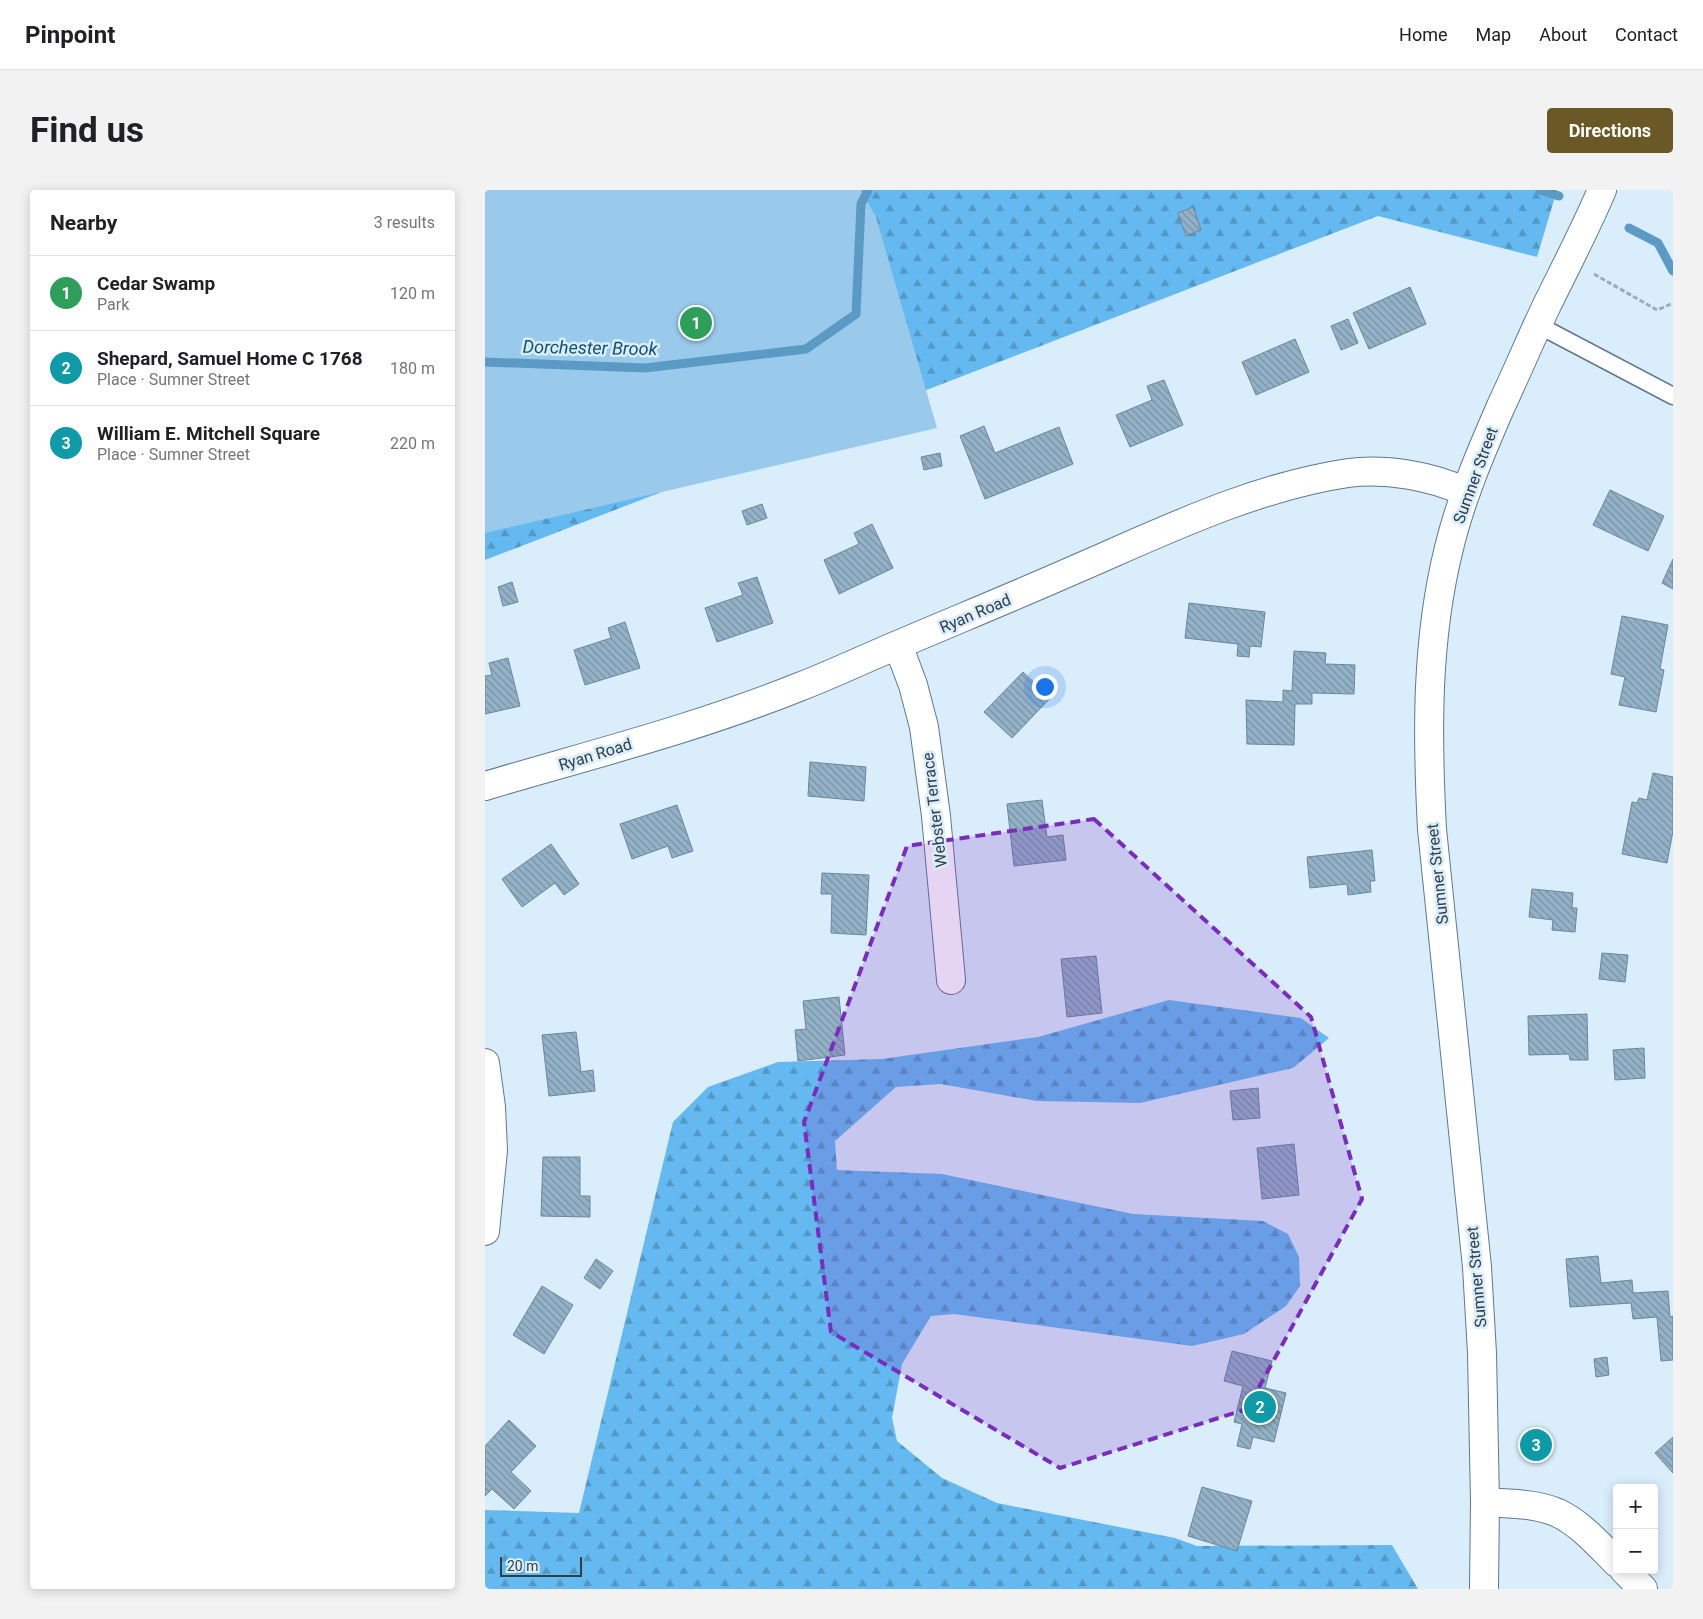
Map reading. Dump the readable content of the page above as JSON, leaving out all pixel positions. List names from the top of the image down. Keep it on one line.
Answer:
{"streets":{"street":["Sumner Street","Ryan Road","Webster Terrace"]},"crossings":[["Sumner Street","Ryan Road"],["Ryan Road","Webster Terrace"]],"water":["Dorchester Brook"],"scale_bar":"20 m","page":{"header":"Pinpoint","nav":["Home","Map","About","Contact"],"buttons":"Directions","title":"Find us","heading":["Nearby","3 results"],"list":[{"mark":"1","name":"Cedar Swamp","note":"Park","value":"120 m"},{"mark":"2","name":"Shepard, Samuel Home C 1768","note":"Place · Sumner Street","value":"180 m"},{"mark":"3","name":"William E. Mitchell Square","note":"Place · Sumner Street","value":"220 m"}],"pins":["1","2","3"],"map_buttons":["+","−"],"scale":"20 m"}}
